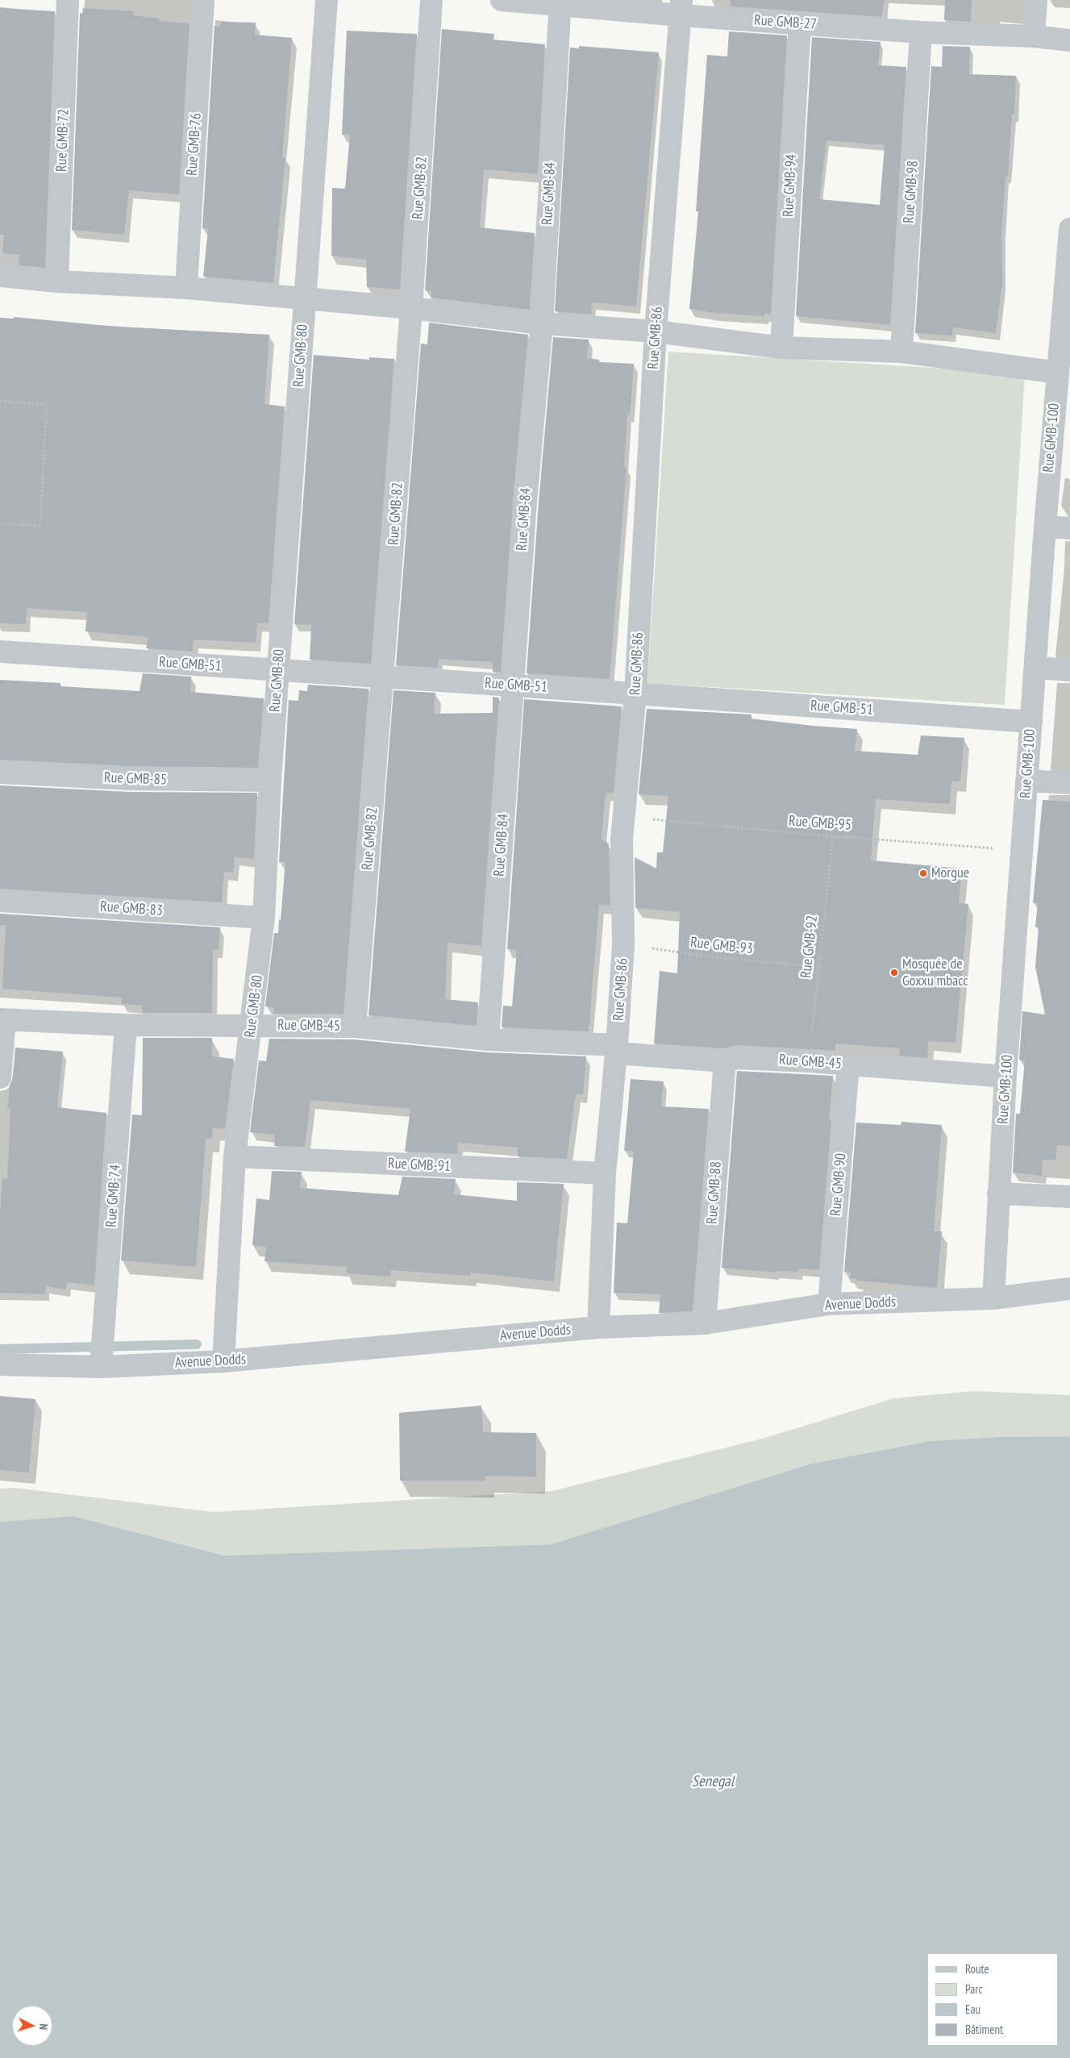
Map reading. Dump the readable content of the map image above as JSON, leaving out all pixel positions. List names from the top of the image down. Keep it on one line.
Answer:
{"streets":{"street":["Rue GMB-27","Rue GMB-72","Rue GMB-76","Rue GMB-94","Rue GMB-82","Rue GMB-98","Rue GMB-84","Rue GMB-86","Rue GMB-80","Rue GMB-100","Rue GMB-51","Rue GMB-85","Rue GMB-83","Rue GMB-45","Rue GMB-91","Rue GMB-90","Rue GMB-88","Rue GMB-74","Avenue Dodds"],"path":["Rue GMB-95","Rue GMB-93","Rue GMB-92"]},"crossings":[["Rue GMB-27","Rue GMB-94"],["Rue GMB-27","Rue GMB-98"],["Rue GMB-27","Rue GMB-84"],["Rue GMB-27","Rue GMB-86"],["Rue GMB-82","Rue GMB-51"],["Rue GMB-82","Rue GMB-45"],["Rue GMB-84","Rue GMB-51"],["Rue GMB-84","Rue GMB-45"],["Rue GMB-86","Rue GMB-51"],["Rue GMB-86","Rue GMB-95"],["Rue GMB-86","Rue GMB-93"],["Rue GMB-86","Rue GMB-45"],["Rue GMB-86","Rue GMB-91"],["Rue GMB-86","Avenue Dodds"],["Rue GMB-80","Rue GMB-51"],["Rue GMB-80","Rue GMB-85"],["Rue GMB-80","Rue GMB-83"],["Rue GMB-80","Rue GMB-45"],["Rue GMB-80","Rue GMB-91"],["Rue GMB-80","Avenue Dodds"],["Rue GMB-100","Rue GMB-51"],["Rue GMB-100","Rue GMB-95"],["Rue GMB-100","Rue GMB-45"],["Rue GMB-100","Avenue Dodds"],["Rue GMB-95","Rue GMB-92"],["Rue GMB-93","Rue GMB-92"],["Rue GMB-92","Rue GMB-45"],["Rue GMB-45","Rue GMB-90"],["Rue GMB-45","Rue GMB-88"],["Rue GMB-45","Rue GMB-74"],["Rue GMB-90","Avenue Dodds"],["Rue GMB-88","Avenue Dodds"],["Rue GMB-74","Avenue Dodds"]],"water":["Senegal"],"places":["Morgue","Mosquée de Goxxu mbacc"],"legend":["Route","Parc","Eau","Bâtiment"],"north":"right"}
